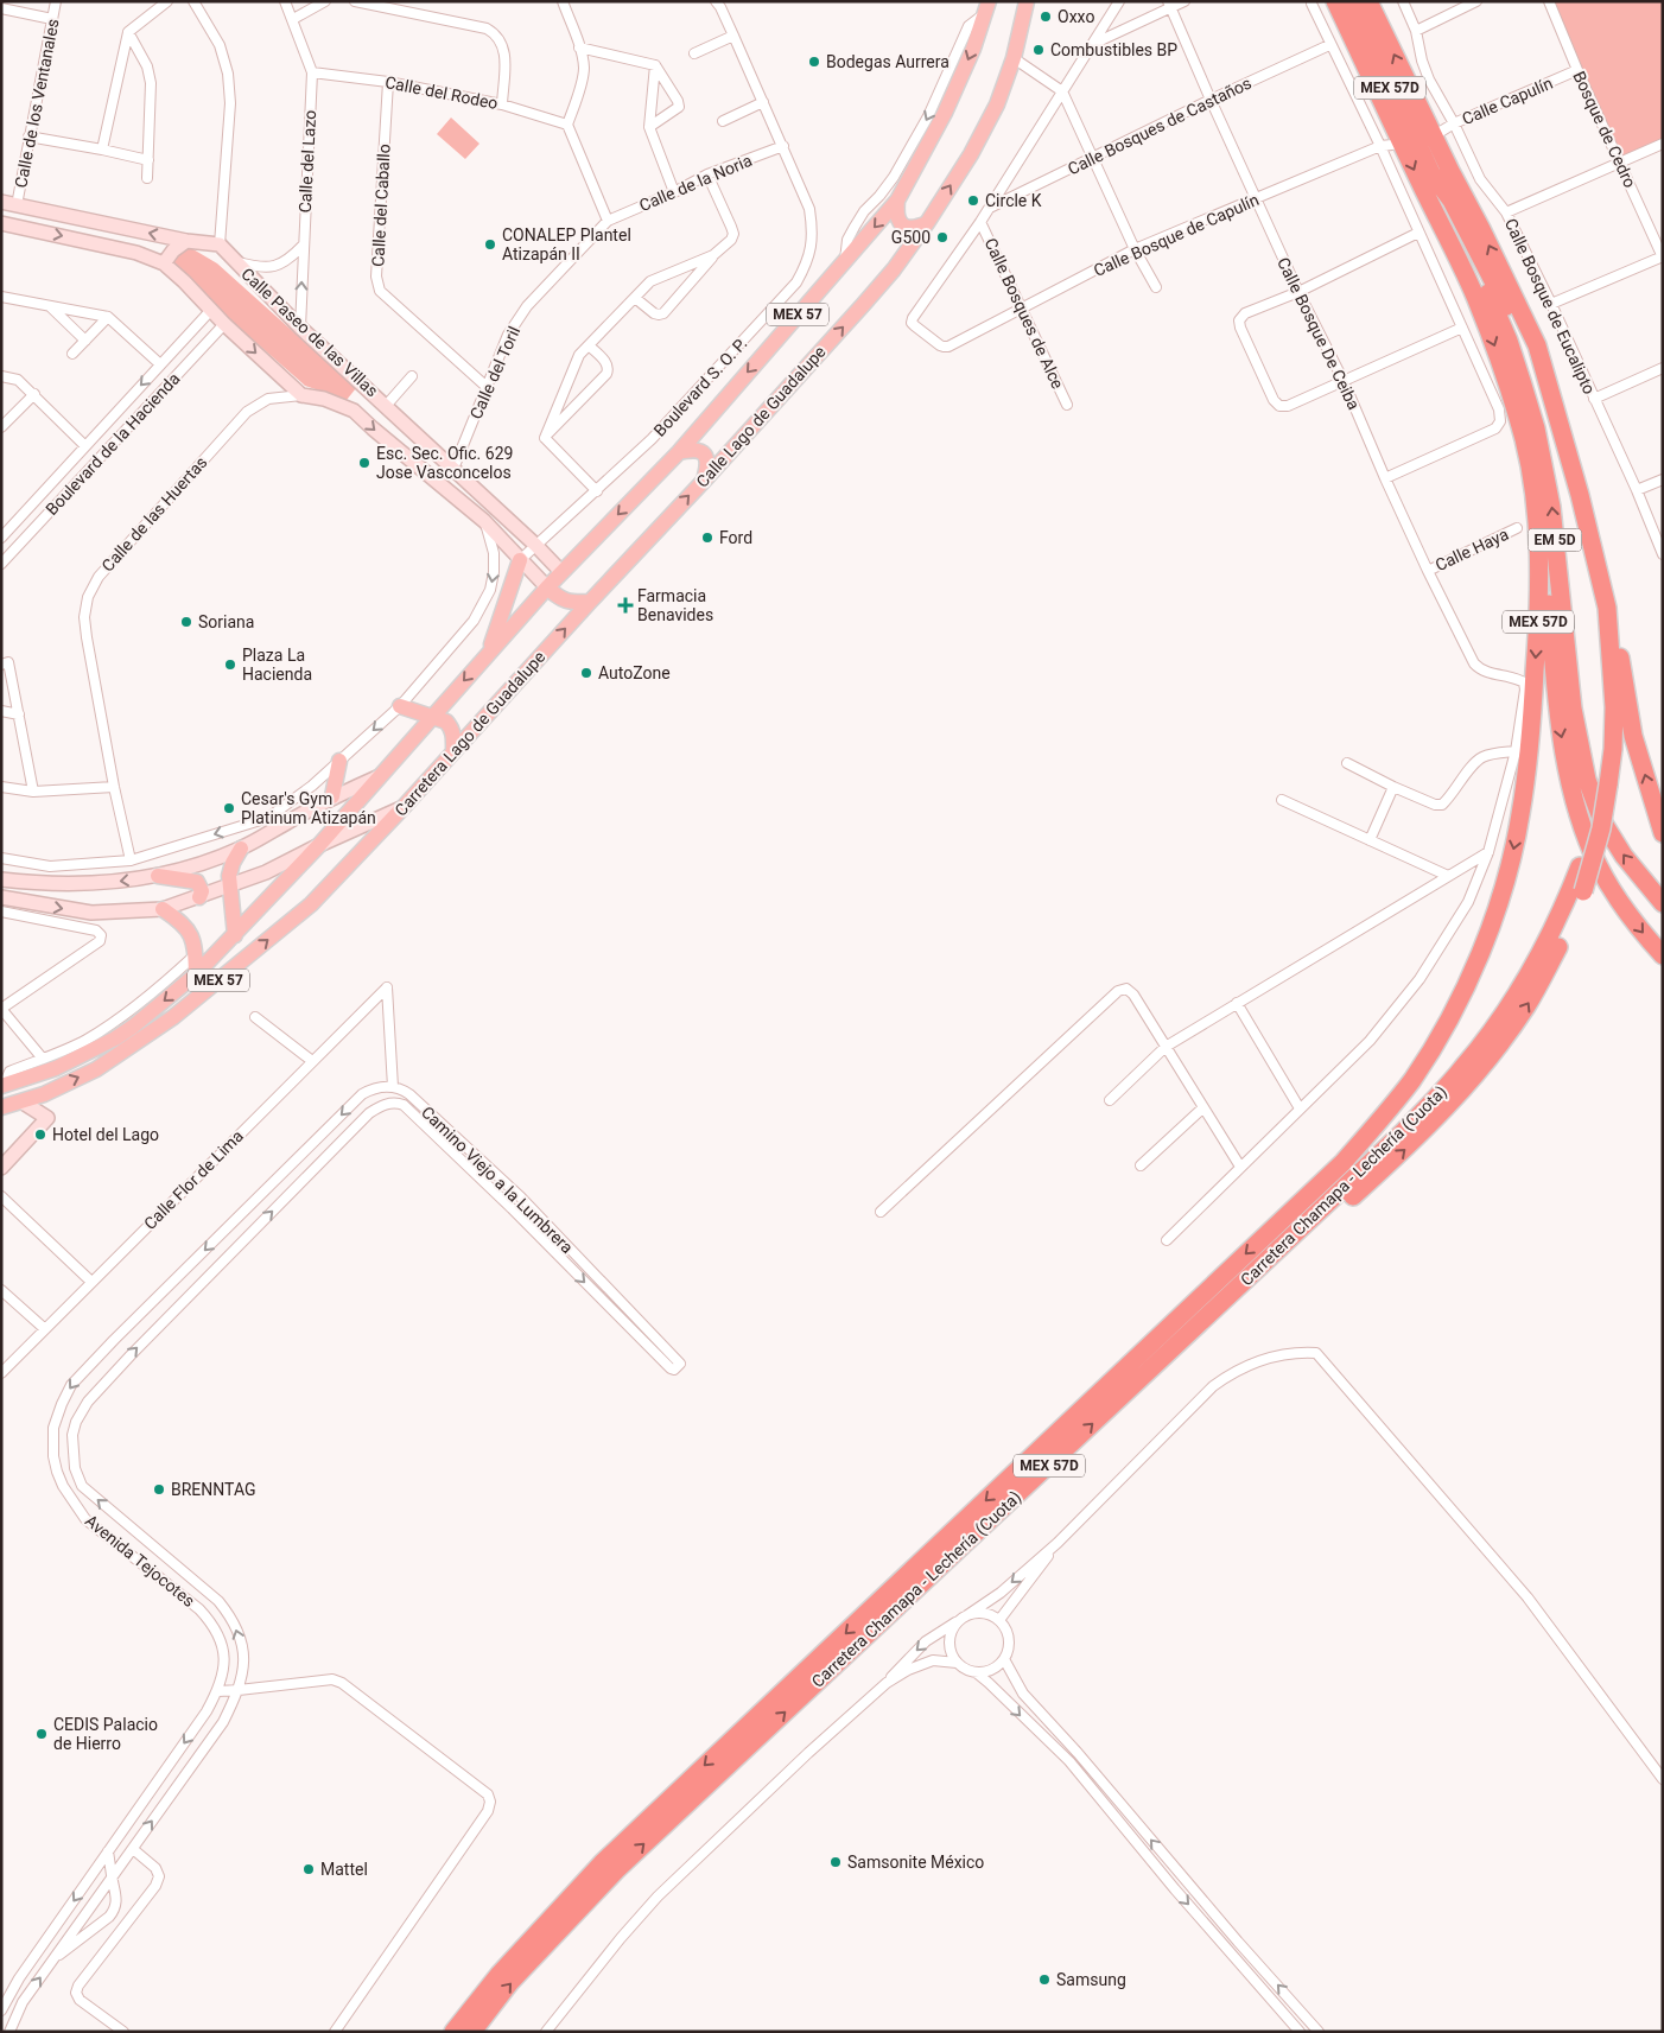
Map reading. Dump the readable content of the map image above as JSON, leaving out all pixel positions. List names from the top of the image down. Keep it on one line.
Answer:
{"streets":{"highway":["MEX 57D","EM 5D","Carretera Chamapa - Lechería (Cuota)"],"main road":["MEX 57","Calle Lago de Guadalupe","Carretera Lago de Guadalupe"],"street":["Calle del Rodeo","Calle Capulín","Calle de los Ventanales","Calle Bosques de Castaños","Bosque de Cedro","Calle del Lazo","Calle de la Noria","Calle del Caballo","Calle Bosque de Capulín","Calle Bosque de Eucalipto","Calle Bosques de Alce","Calle Paseo de las Villas","Calle Bosque De Ceiba","Calle del Toril","Boulevard S. O. P.","Boulevard de la Hacienda","Calle de las Huertas","Calle Haya","Calle Flor de Lima","Camino Viejo a la Lumbrera","Avenida Tejocotes"]},"crossings":[["Calle del Rodeo","Calle del Lazo"],["Calle del Rodeo","Calle del Caballo"],["Calle Capulín","Bosque de Cedro"],["Calle Capulín","Calle Bosque de Eucalipto"],["Calle Bosques de Castaños","Calle Bosque De Ceiba"],["Calle del Lazo","Calle Paseo de las Villas"],["Calle de la Noria","Calle del Toril"],["Calle de la Noria","Boulevard S. O. P."],["Calle del Caballo","Calle del Toril"],["Calle Bosque de Capulín","Calle Bosques de Alce"],["Calle Bosque de Capulín","Calle Bosque De Ceiba"],["MEX 57","Calle Paseo de las Villas"],["Calle Paseo de las Villas","Calle del Toril"],["Calle Paseo de las Villas","Boulevard S. O. P."],["Calle Paseo de las Villas","Calle de las Huertas"],["Calle Bosque De Ceiba","Calle Haya"],["Calle Lago de Guadalupe","Carretera Lago de Guadalupe"],["EM 5D","Carretera Chamapa - Lechería (Cuota)"],["Calle Flor de Lima","Camino Viejo a la Lumbrera"],["Calle Flor de Lima","Avenida Tejocotes"],["Camino Viejo a la Lumbrera","Avenida Tejocotes"]],"places":{"other":["Oxxo","Combustibles BP","Bodegas Aurrera","Circle K","G500","CONALEP Plantel Atizapán II","Esc. Sec. Ofic. 629 Jose Vasconcelos","Ford","Soriana","Plaza La Hacienda","AutoZone","Cesar's Gym Platinum Atizapán","Hotel del Lago","BRENNTAG","CEDIS Palacio de Hierro","Samsonite México","Mattel","Samsung"],"health":["Farmacia Benavides"]}}
